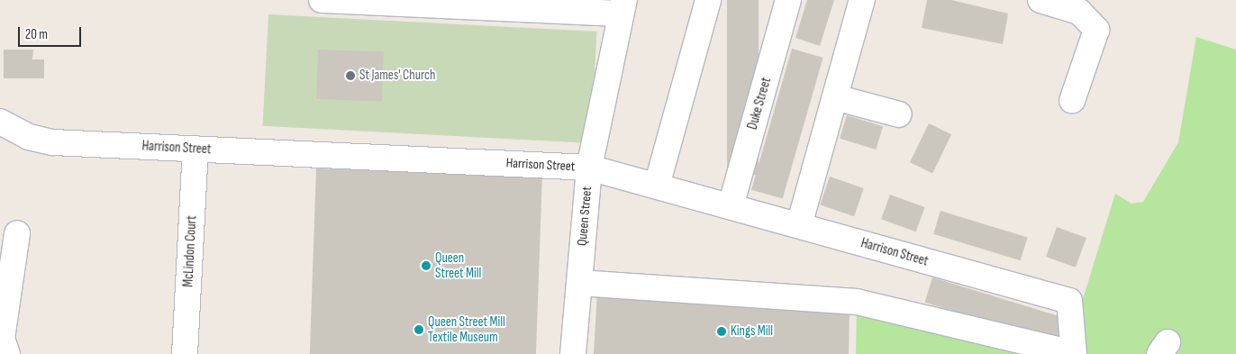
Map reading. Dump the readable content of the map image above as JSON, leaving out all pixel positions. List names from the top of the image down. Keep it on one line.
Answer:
{"streets":{"street":["Duke Street","Harrison Street","Queen Street","McLindon Court"]},"crossings":[["Duke Street","Harrison Street"],["Harrison Street","Queen Street"],["Harrison Street","McLindon Court"]],"places":["St James' Church","Queen Street Mill","Queen Street Mill Textile Museum","Kings Mill"],"scale_bar":"20 m"}
